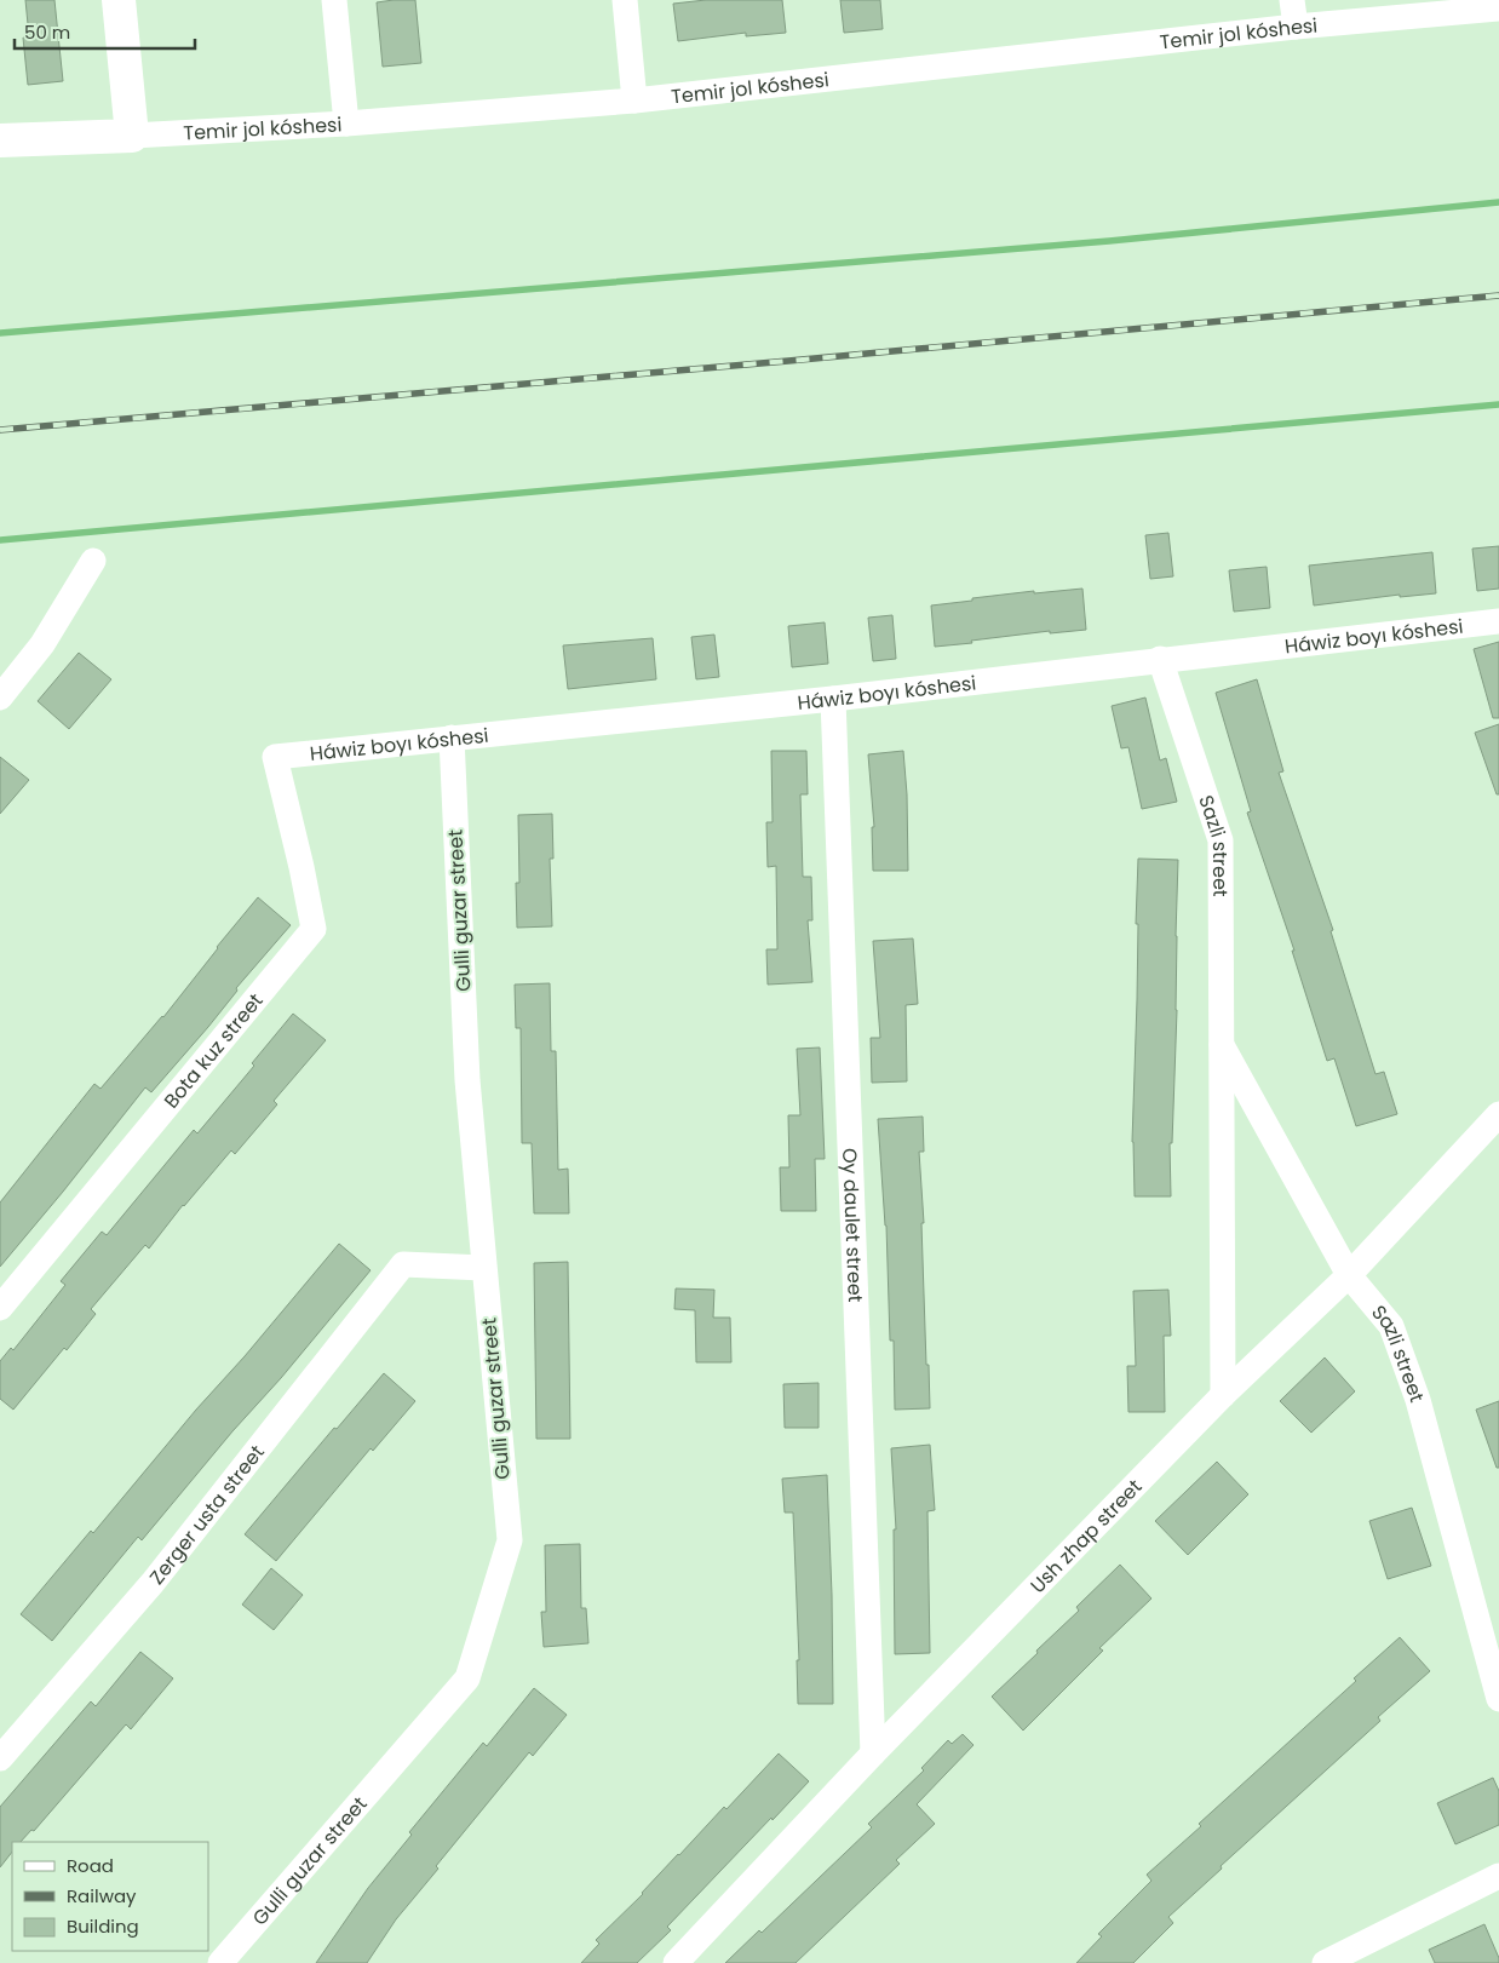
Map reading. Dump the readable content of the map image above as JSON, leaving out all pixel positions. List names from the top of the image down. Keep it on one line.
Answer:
{"streets":{"street":["Temir jol kóshesi","Háwiz boyı kóshesi","Sazli street","Gulli guzar street","Bota kuz street","Oy daulet street","Zerger usta street","Ush zhap street"]},"crossings":[["Háwiz boyı kóshesi","Sazli street"],["Háwiz boyı kóshesi","Gulli guzar street"],["Háwiz boyı kóshesi","Bota kuz street"],["Háwiz boyı kóshesi","Oy daulet street"],["Sazli street","Ush zhap street"],["Gulli guzar street","Zerger usta street"],["Oy daulet street","Ush zhap street"]],"legend":["Road","Railway","Building"],"scale_bar":"50 m"}
